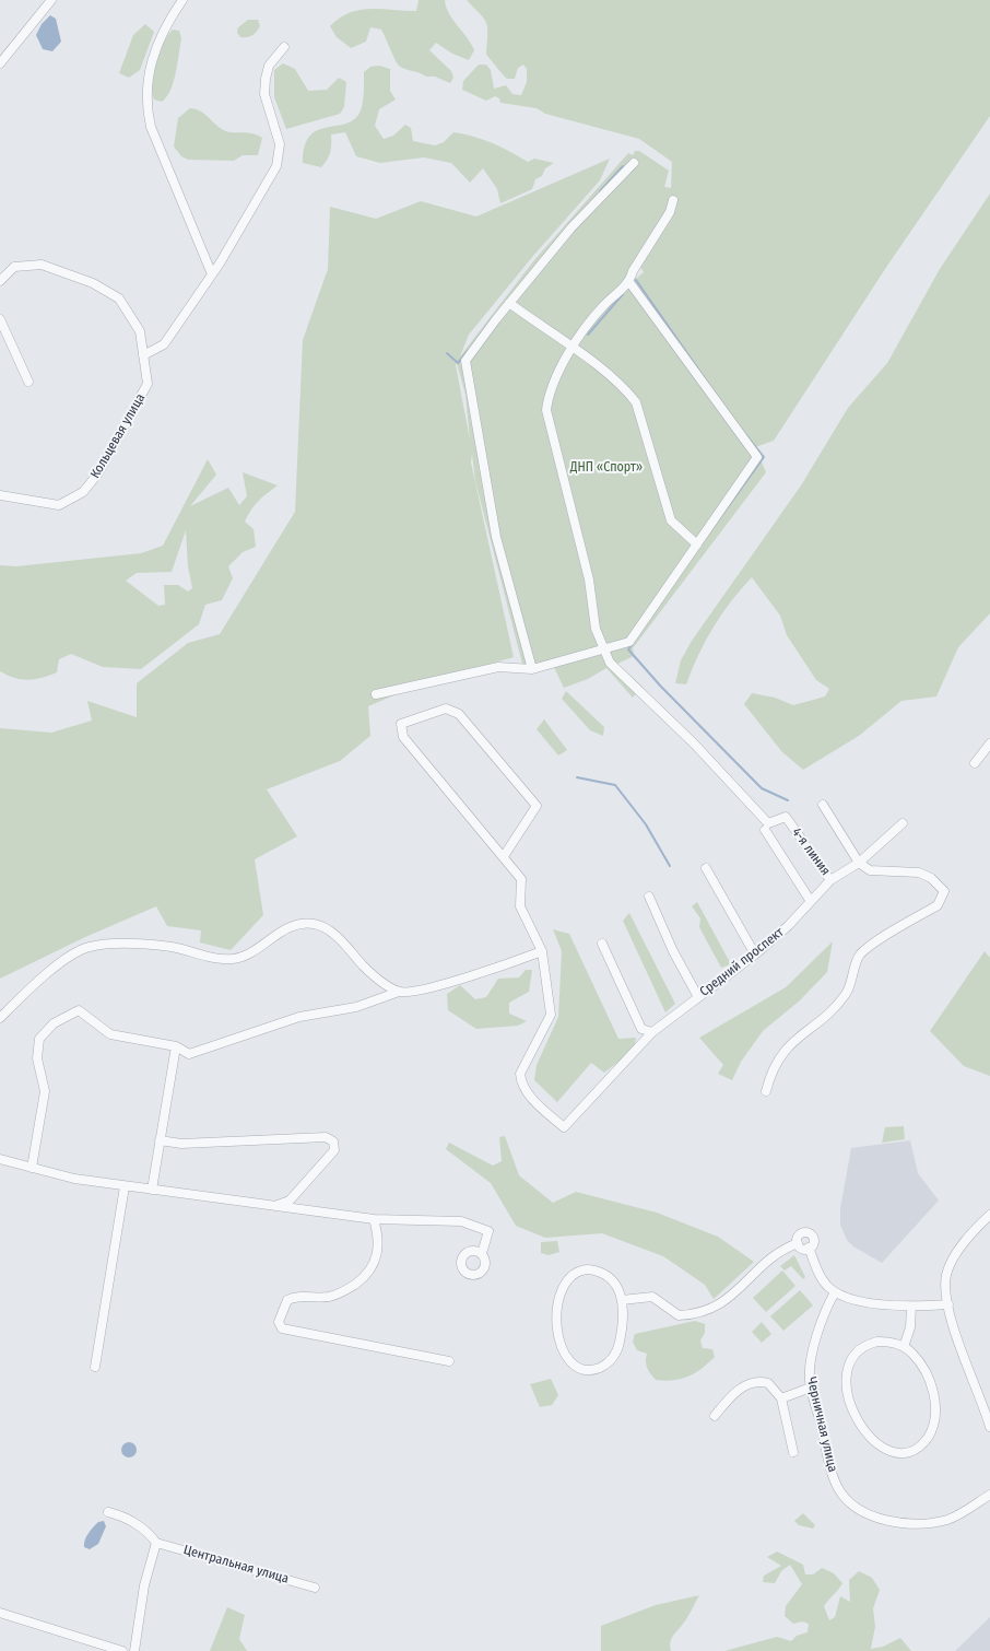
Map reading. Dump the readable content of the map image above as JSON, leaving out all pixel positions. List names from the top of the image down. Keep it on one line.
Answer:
{"streets":{"street":["Кольцевая улица","4-я линия","Средний проспект","Черничная улица","Центральная улица"]},"crossings":[["4-я линия","Средний проспект"]],"parks":["ДНП «Спорт»"]}
